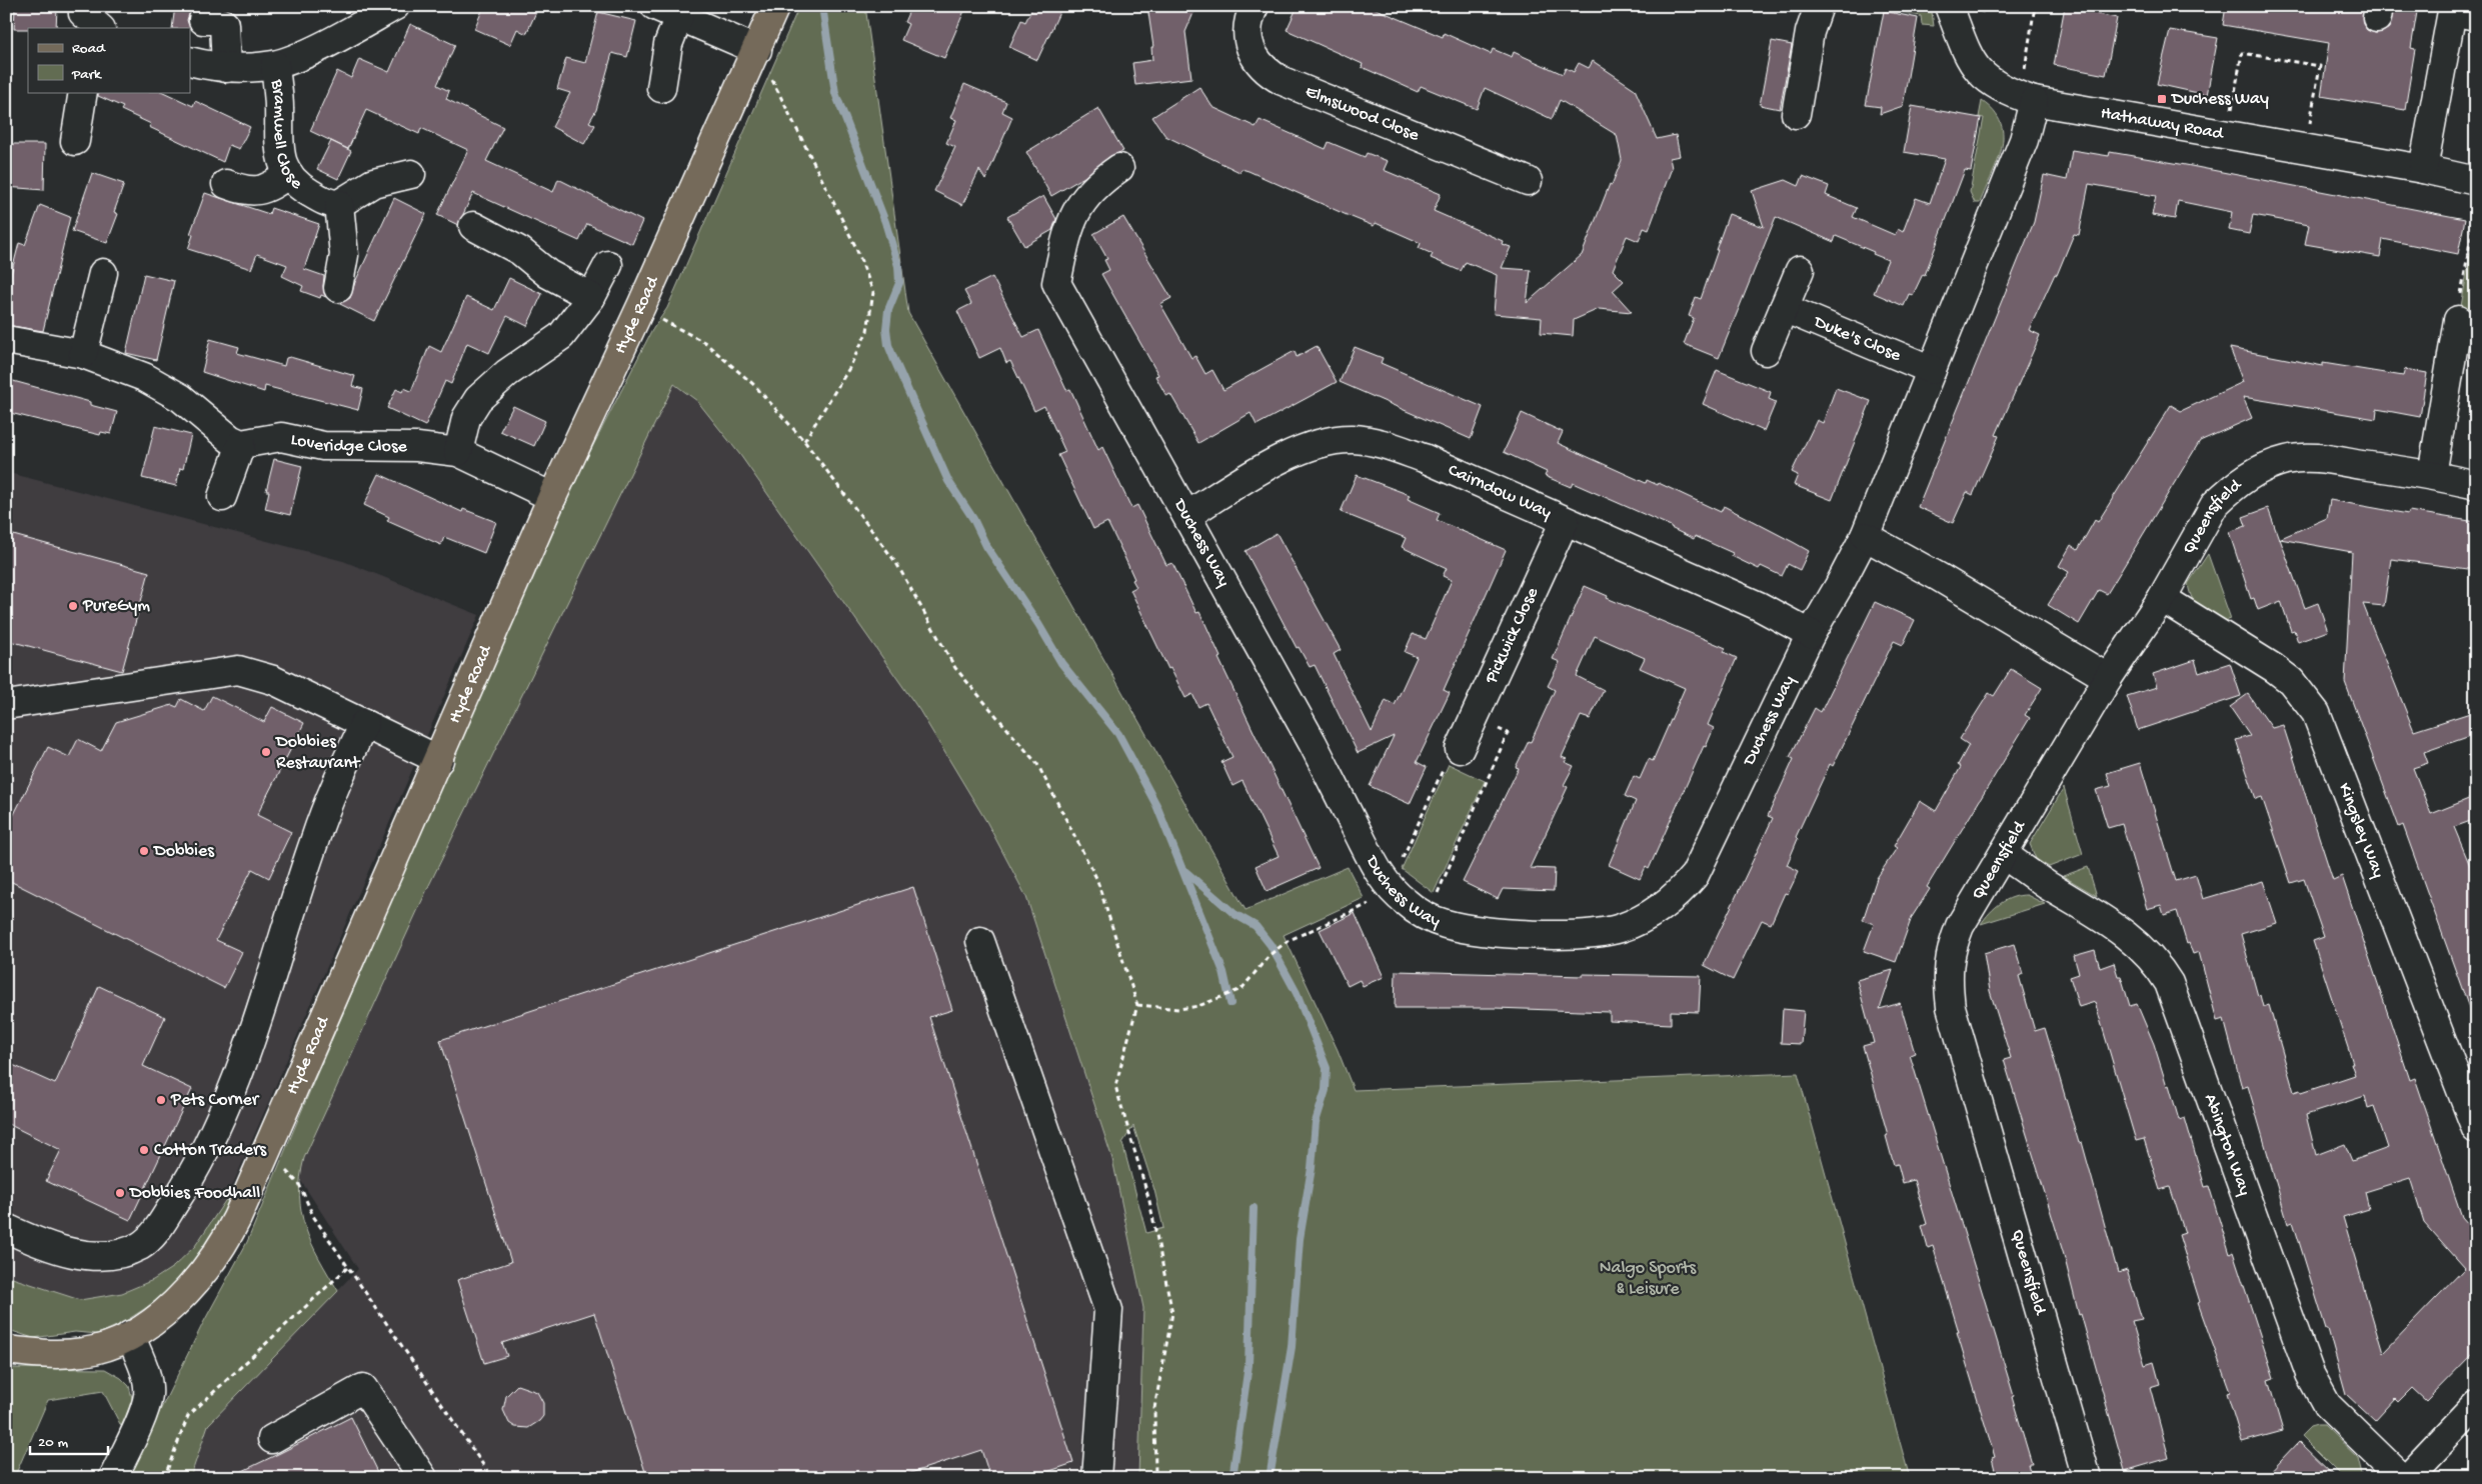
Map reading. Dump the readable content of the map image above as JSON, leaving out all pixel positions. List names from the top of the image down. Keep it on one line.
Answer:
{"streets":{"main road":["Hyde Road"],"street":["Elmswood Close","Hathaway Road","Bramwell Close","Duke's Close","Loveridge Close","Cairndow Way","Queensfield","Duchess Way","Pickwick Close","Kingsley Way","Abington Way"]},"crossings":[["Hathaway Road","Duchess Way"],["Hyde Road","Loveridge Close"],["Duke's Close","Duchess Way"],["Cairndow Way","Duchess Way"],["Cairndow Way","Pickwick Close"],["Queensfield","Kingsley Way"],["Queensfield","Abington Way"]],"parks":["Nalgo Sports & Leisure"],"places":{"transit":["Duchess Way"],"other":["PureGym","Dobbies Restaurant","Dobbies","Pets Corner","Cotton Traders","Dobbies Foodhall"]},"legend":["Road","Park"],"scale_bar":"20 m"}
